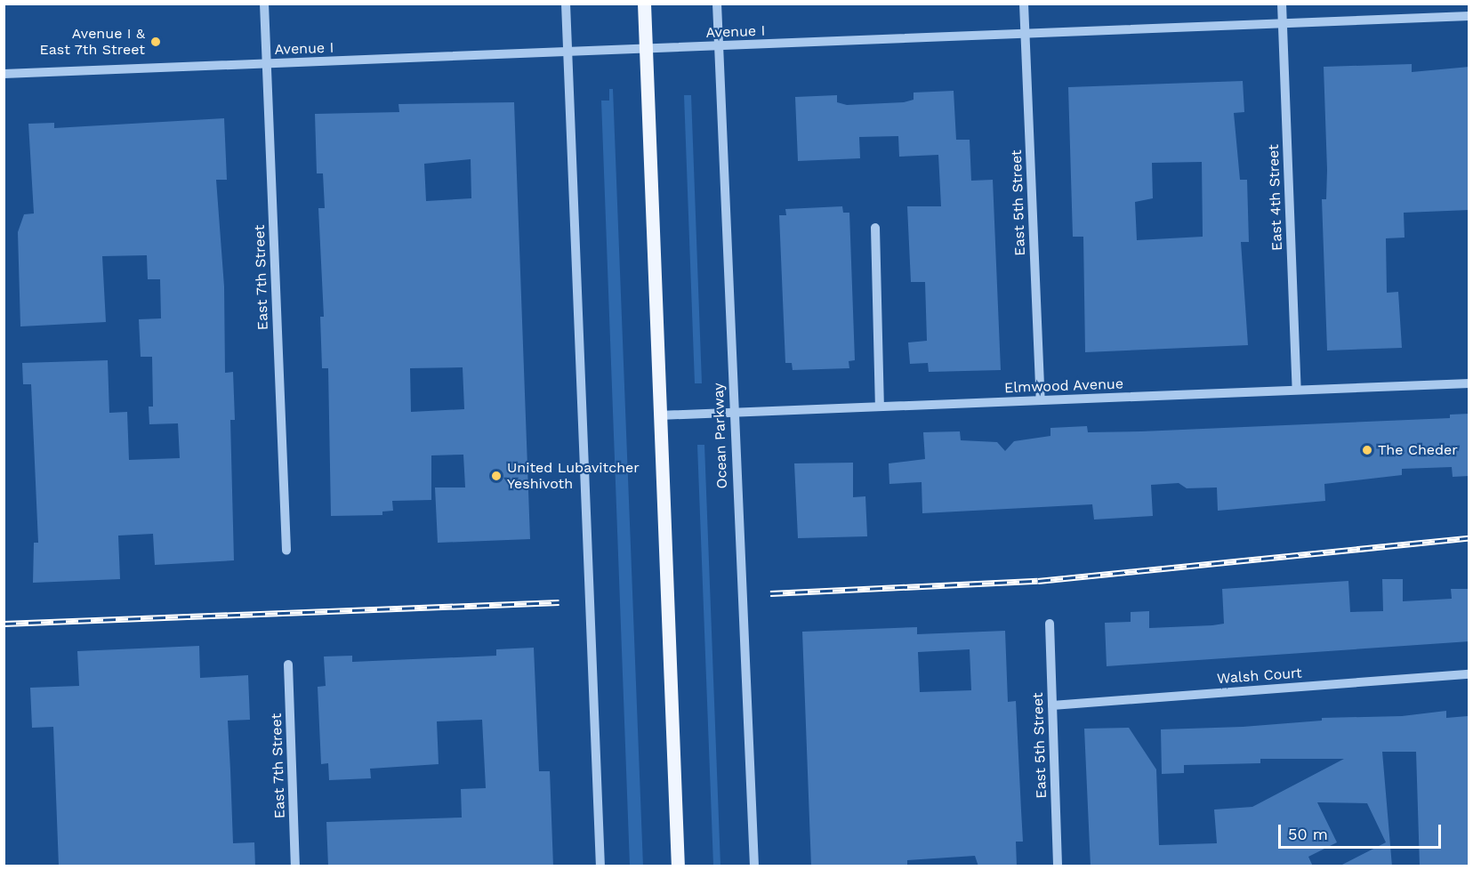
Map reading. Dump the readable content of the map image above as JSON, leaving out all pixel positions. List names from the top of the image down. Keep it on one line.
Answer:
{"streets":{"street":["Avenue I","East 4th Street","East 5th Street","East 7th Street","Elmwood Avenue","Ocean Parkway","Walsh Court"]},"crossings":[["Avenue I","East 4th Street"],["Avenue I","East 5th Street"],["Avenue I","East 7th Street"],["Avenue I","Ocean Parkway"],["East 4th Street","Elmwood Avenue"],["East 5th Street","Elmwood Avenue"],["East 5th Street","Walsh Court"],["Elmwood Avenue","Ocean Parkway"]],"places":["Avenue I & East 7th Street","The Cheder","United Lubavitcher Yeshivoth"],"scale_bar":"50 m"}
